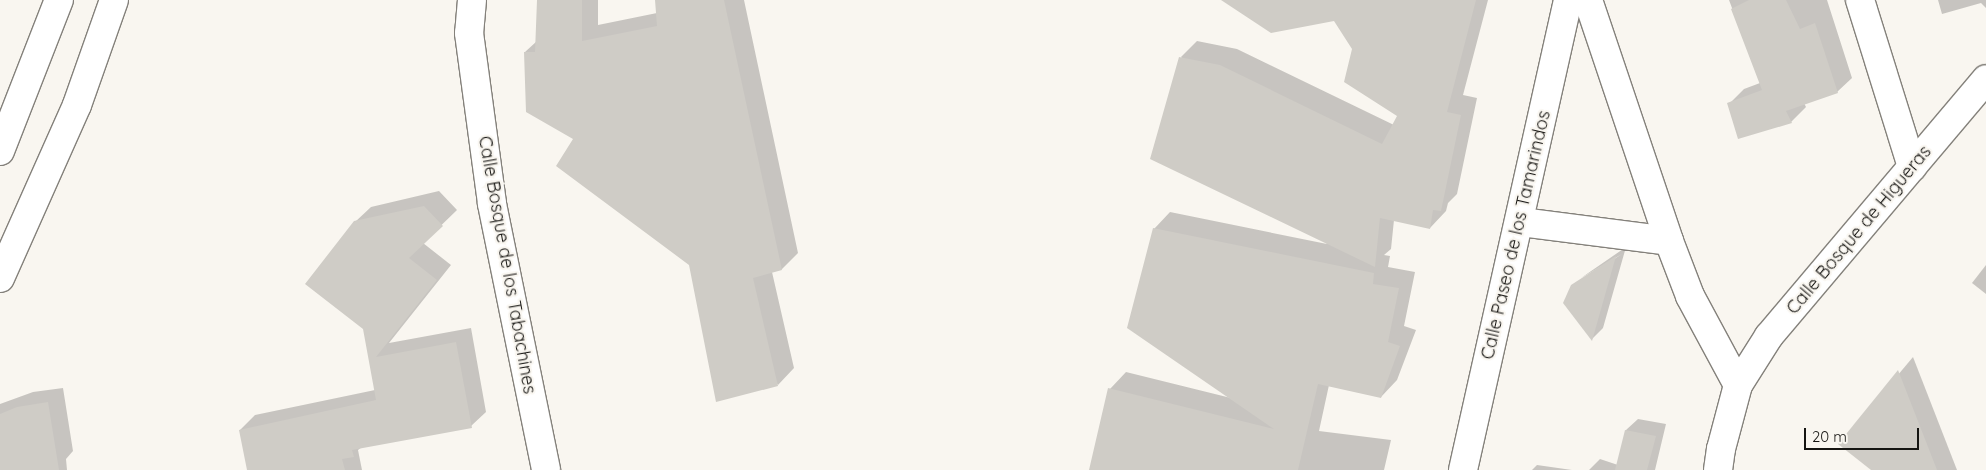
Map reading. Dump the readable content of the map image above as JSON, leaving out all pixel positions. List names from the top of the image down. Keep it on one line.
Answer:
{"streets":{"street":["Calle Bosque de Higueras","Calle Paseo de los Tamarindos","Calle Bosque de los Tabachines"]},"scale_bar":"20 m"}
